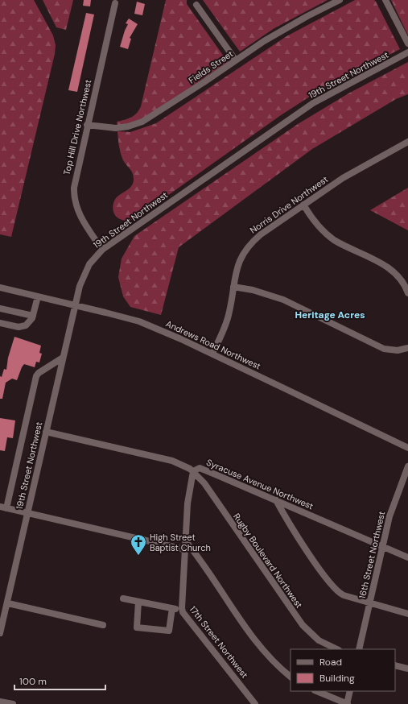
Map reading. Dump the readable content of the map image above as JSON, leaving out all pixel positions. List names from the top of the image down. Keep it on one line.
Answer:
{"streets":{"street":["Fields Street","19th Street Northwest","Top Hill Drive Northwest","Norris Drive Northwest","Andrews Road Northwest","Syracuse Avenue Northwest","16th Street Northwest","Rugby Boulevard Northwest","17th Street Northwest"]},"crossings":[["Fields Street","Top Hill Drive Northwest"],["19th Street Northwest","Top Hill Drive Northwest"],["19th Street Northwest","Andrews Road Northwest"],["19th Street Northwest","Syracuse Avenue Northwest"],["Norris Drive Northwest","Andrews Road Northwest"],["Syracuse Avenue Northwest","16th Street Northwest"],["Syracuse Avenue Northwest","Rugby Boulevard Northwest"],["Syracuse Avenue Northwest","17th Street Northwest"],["Rugby Boulevard Northwest","17th Street Northwest"]],"districts":["Heritage Acres"],"places":{"church":["High Street Baptist Church"]},"legend":["Road","Building"],"scale_bar":"100 m"}
